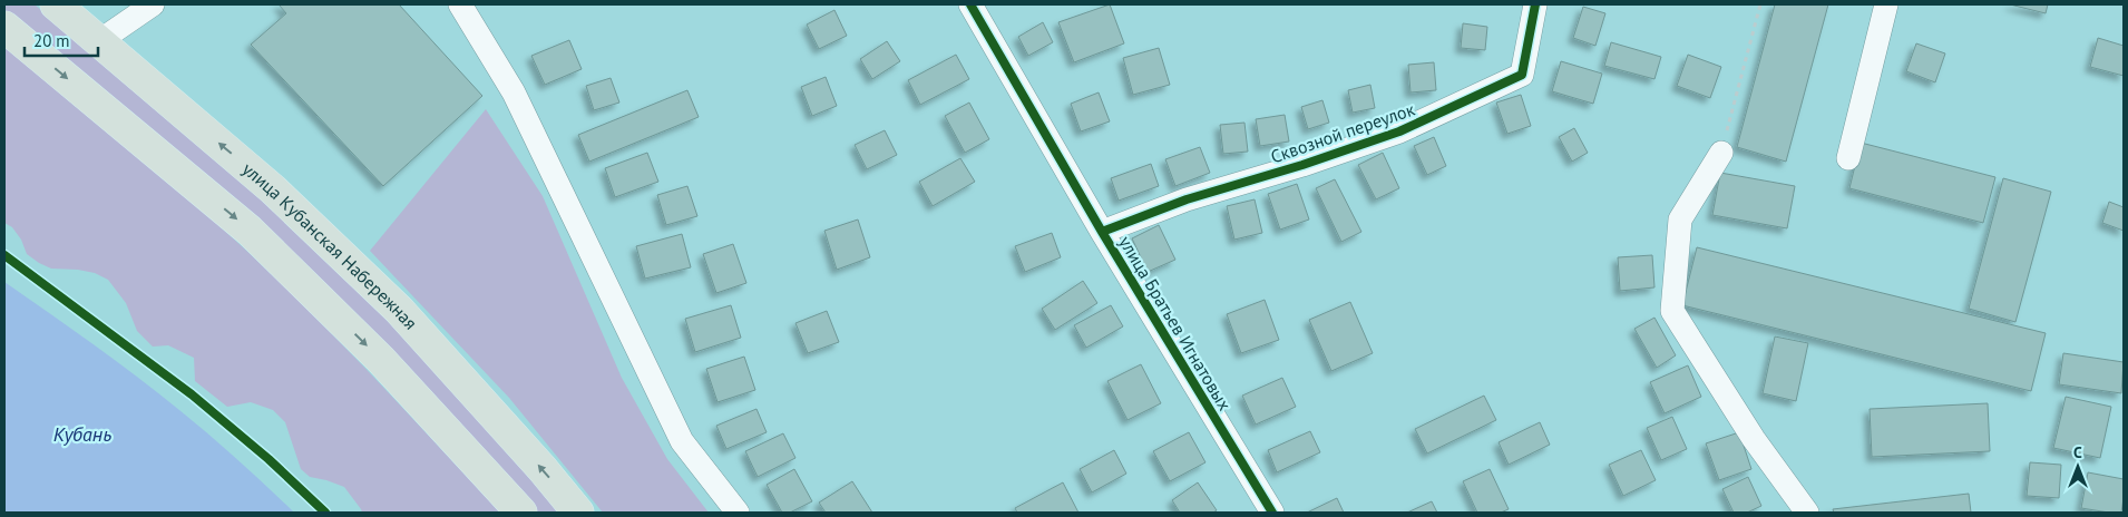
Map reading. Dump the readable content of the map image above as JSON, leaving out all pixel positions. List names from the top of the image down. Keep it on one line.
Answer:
{"streets":{"main road":["улица Кубанская Набережная"],"street":["Сквозной переулок","улица Братьев Игнатовых"]},"crossings":[["Сквозной переулок","улица Братьев Игнатовых"]],"water":["Кубань"],"scale_bar":"20 m","north":"top"}
